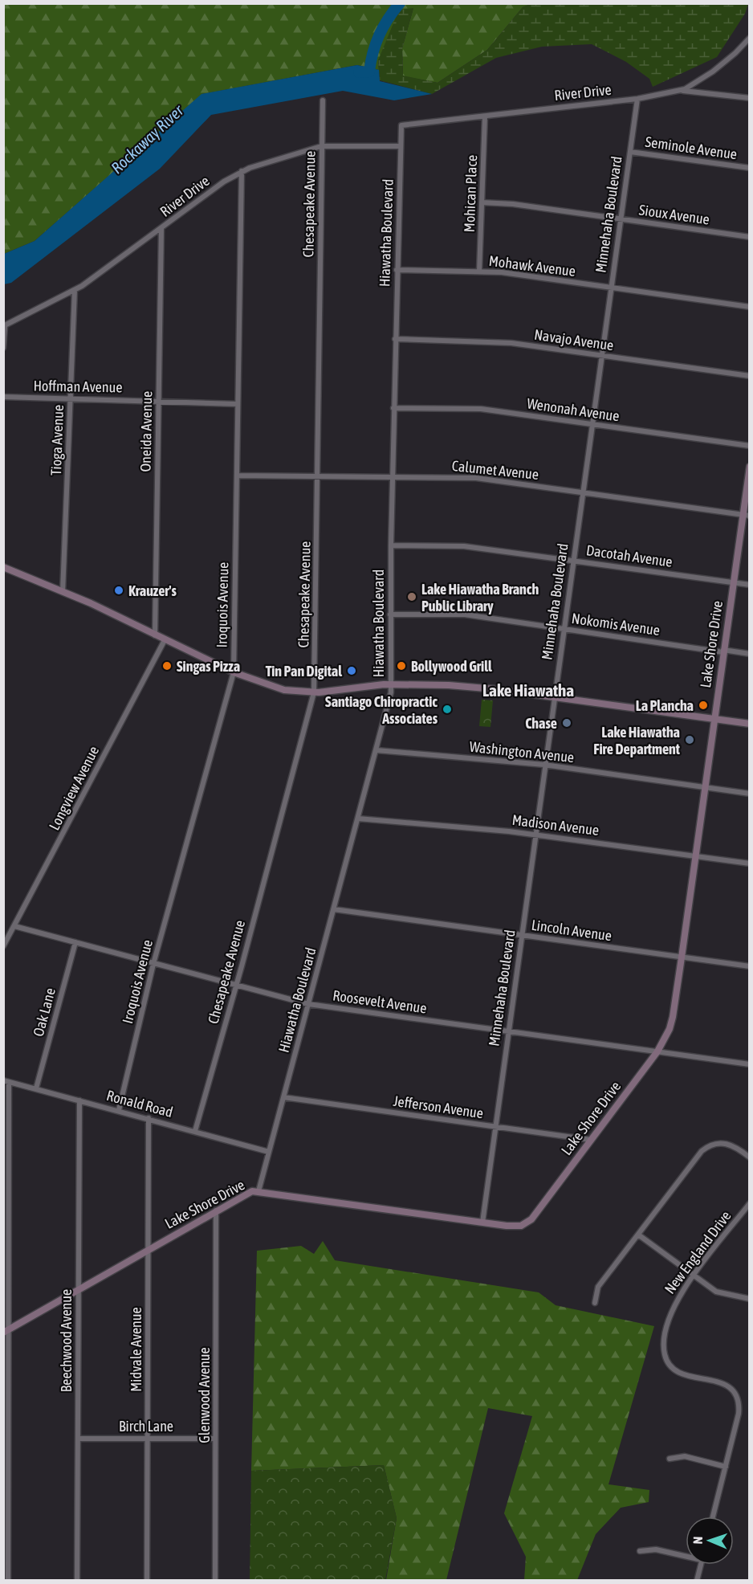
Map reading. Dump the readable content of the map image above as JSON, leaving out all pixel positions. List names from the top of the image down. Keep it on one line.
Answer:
{"streets":{"street":["River Drive","Seminole Avenue","Mohican Place","Chesapeake Avenue","Minnehaha Boulevard","Sioux Avenue","Hiawatha Boulevard","Mohawk Avenue","Navajo Avenue","Hoffman Avenue","Wenonah Avenue","Oneida Avenue","Tioga Avenue","Calumet Avenue","Dacotah Avenue","Iroquois Avenue","Nokomis Avenue","Lake Shore Drive","Washington Avenue","Longview Avenue","Madison Avenue","Lincoln Avenue","Roosevelt Avenue","Oak Lane","Ronald Road","Jefferson Avenue","New England Drive","Beechwood Avenue","Midvale Avenue","Glenwood Avenue","Birch Lane"]},"crossings":[["River Drive","Mohican Place"],["River Drive","Chesapeake Avenue"],["River Drive","Minnehaha Boulevard"],["River Drive","Hiawatha Boulevard"],["River Drive","Oneida Avenue"],["River Drive","Tioga Avenue"],["River Drive","Iroquois Avenue"],["Seminole Avenue","Minnehaha Boulevard"],["Mohican Place","Sioux Avenue"],["Mohican Place","Mohawk Avenue"],["Chesapeake Avenue","Calumet Avenue"],["Chesapeake Avenue","Roosevelt Avenue"],["Chesapeake Avenue","Ronald Road"],["Minnehaha Boulevard","Sioux Avenue"],["Minnehaha Boulevard","Mohawk Avenue"],["Minnehaha Boulevard","Navajo Avenue"],["Minnehaha Boulevard","Wenonah Avenue"],["Minnehaha Boulevard","Calumet Avenue"],["Minnehaha Boulevard","Dacotah Avenue"],["Minnehaha Boulevard","Nokomis Avenue"],["Minnehaha Boulevard","Lake Shore Drive"],["Minnehaha Boulevard","Washington Avenue"],["Minnehaha Boulevard","Madison Avenue"],["Minnehaha Boulevard","Lincoln Avenue"],["Minnehaha Boulevard","Roosevelt Avenue"],["Minnehaha Boulevard","Jefferson Avenue"],["Hiawatha Boulevard","Mohawk Avenue"],["Hiawatha Boulevard","Navajo Avenue"],["Hiawatha Boulevard","Wenonah Avenue"],["Hiawatha Boulevard","Calumet Avenue"],["Hiawatha Boulevard","Dacotah Avenue"],["Hiawatha Boulevard","Nokomis Avenue"],["Hiawatha Boulevard","Lake Shore Drive"],["Hiawatha Boulevard","Washington Avenue"],["Hiawatha Boulevard","Madison Avenue"],["Hiawatha Boulevard","Lincoln Avenue"],["Hiawatha Boulevard","Roosevelt Avenue"],["Hiawatha Boulevard","Ronald Road"],["Hiawatha Boulevard","Jefferson Avenue"],["Hoffman Avenue","Oneida Avenue"],["Hoffman Avenue","Tioga Avenue"],["Hoffman Avenue","Iroquois Avenue"],["Calumet Avenue","Iroquois Avenue"],["Calumet Avenue","Lake Shore Drive"],["Dacotah Avenue","Lake Shore Drive"],["Iroquois Avenue","Roosevelt Avenue"],["Iroquois Avenue","Ronald Road"],["Nokomis Avenue","Lake Shore Drive"],["Lake Shore Drive","Washington Avenue"],["Lake Shore Drive","Madison Avenue"],["Lake Shore Drive","Lincoln Avenue"],["Lake Shore Drive","Roosevelt Avenue"],["Lake Shore Drive","Jefferson Avenue"],["Lake Shore Drive","Beechwood Avenue"],["Lake Shore Drive","Midvale Avenue"],["Lake Shore Drive","Glenwood Avenue"],["Longview Avenue","Roosevelt Avenue"],["Roosevelt Avenue","Oak Lane"],["Oak Lane","Ronald Road"],["Ronald Road","Beechwood Avenue"],["Ronald Road","Midvale Avenue"],["Beechwood Avenue","Birch Lane"],["Midvale Avenue","Birch Lane"],["Glenwood Avenue","Birch Lane"]],"districts":["Lake Hiawatha"],"water":["Rockaway River"],"places":["Krauzer's","Lake Hiawatha Branch Public Library","Singas Pizza","Bollywood Grill","Tin Pan Digital","La Plancha","Santiago Chiropractic Associates","Chase","Lake Hiawatha Fire Department"],"north":"left"}
